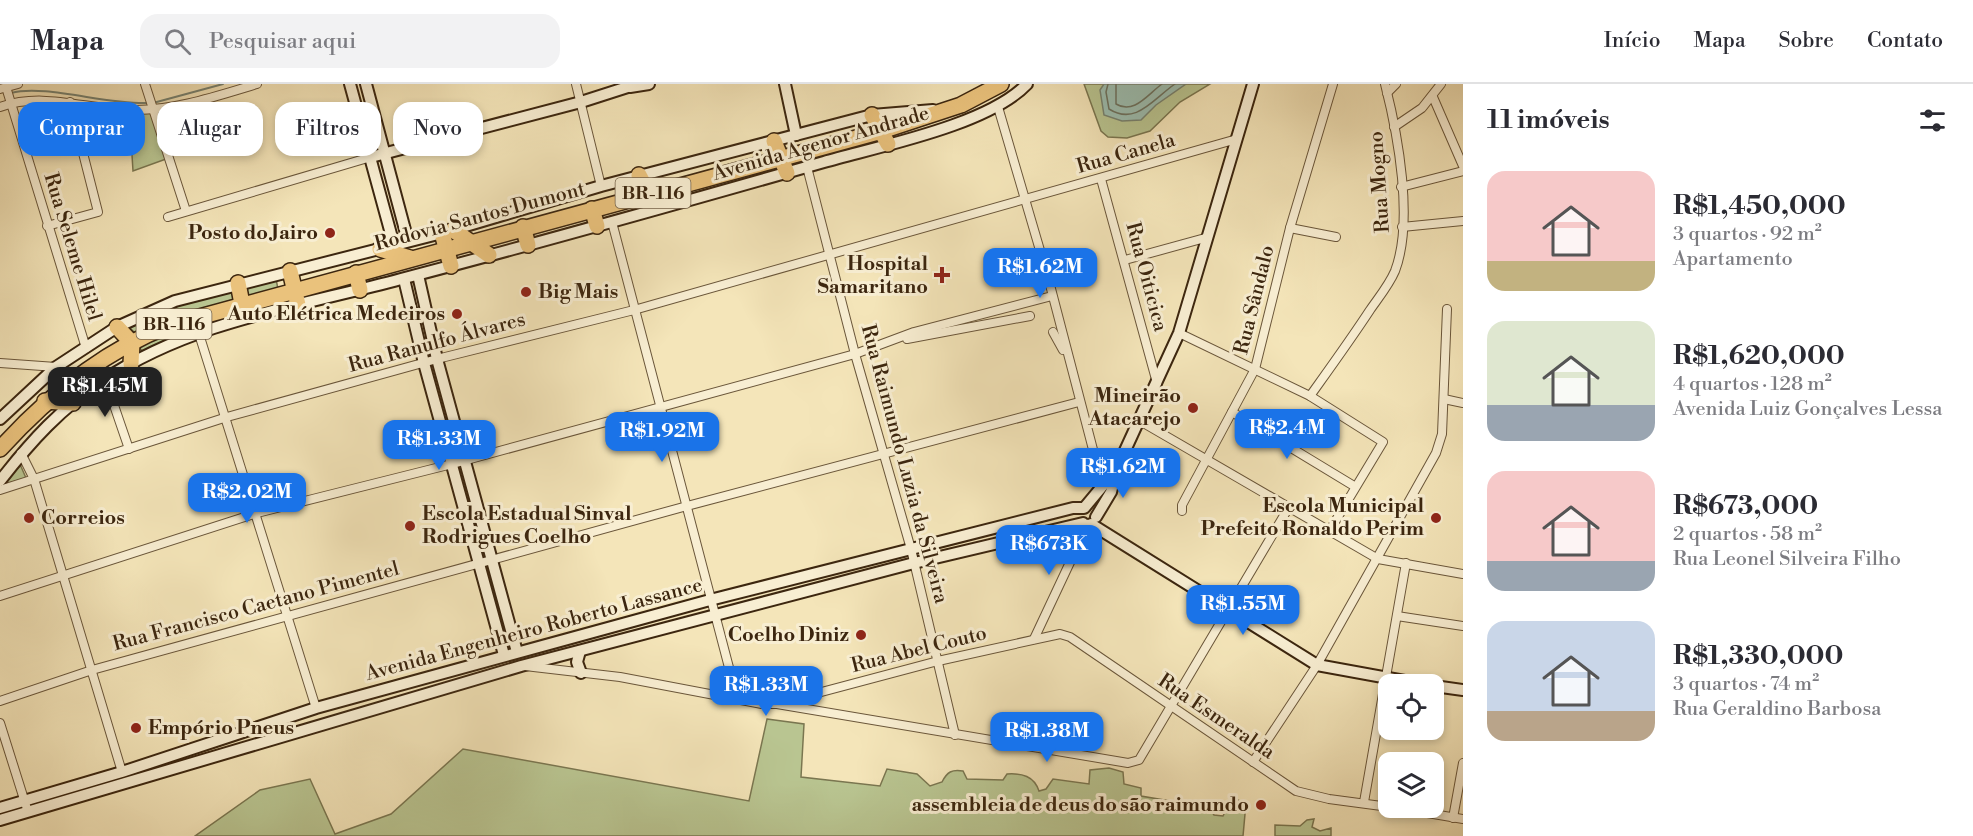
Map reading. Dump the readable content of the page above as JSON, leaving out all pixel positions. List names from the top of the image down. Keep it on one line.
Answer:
{"streets":{"highway":["BR-116","Rodovia Santos Dumont"],"street":["Avenida Agenor Andrade","Rua Canela","Rua Mogno","Rua Seleme Hilel","Rua Oiticica","Rua Sândalo","Rua Ranulfo Álvares","Rua Raimundo Luzia da Silveira","Rua Francisco Caetano Pimentel","Avenida Engenheiro Roberto Lassance","Rua Abel Couto","Rua Esmeralda"]},"crossings":[["Avenida Agenor Andrade","Rodovia Santos Dumont"],["Avenida Agenor Andrade","Rua Seleme Hilel"],["Avenida Agenor Andrade","Rua Raimundo Luzia da Silveira"],["Rua Canela","Rua Oiticica"],["Rua Canela","Rua Ranulfo Álvares"],["Rua Ranulfo Álvares","Rua Raimundo Luzia da Silveira"],["Rua Raimundo Luzia da Silveira","Rua Francisco Caetano Pimentel"],["Rua Raimundo Luzia da Silveira","Avenida Engenheiro Roberto Lassance"],["Rua Raimundo Luzia da Silveira","Rua Abel Couto"],["Rua Abel Couto","Rua Esmeralda"]],"places":{"other":["Posto do Jairo","Big Mais","Auto Elétrica Medeiros","Mineirão Atacarejo","Correios","Escola Municipal Prefeito Ronaldo Perim","Escola Estadual Sinval Rodrigues Coelho","Coelho Diniz","Empório Pneus","assembleia de deus do são raimundo"],"health":["Hospital Samaritano"]},"page":{"header":"Mapa","search":"Pesquisar aqui","nav":["Início","Mapa","Sobre","Contato"],"heading":"11 imóveis","chip":["Comprar","Alugar","Filtros","Novo"],"list":[{"name":"R$1,450,000","note":"3 quartos · 92 m² · Apartamento"},{"name":"R$1,620,000","note":"4 quartos · 128 m² · Avenida Luiz Gonçalves Lessa"},{"name":"R$673,000","note":"2 quartos · 58 m² · Rua Leonel Silveira Filho"},{"name":"R$1,330,000","note":"3 quartos · 74 m² · Rua Geraldino Barbosa"}],"price":["R$1.62M","R$1.45M","R$2.4M","R$1.92M","R$1.33M","R$1.62M","R$2.02M","R$673K","R$1.55M","R$1.33M","R$1.38M"]}}
